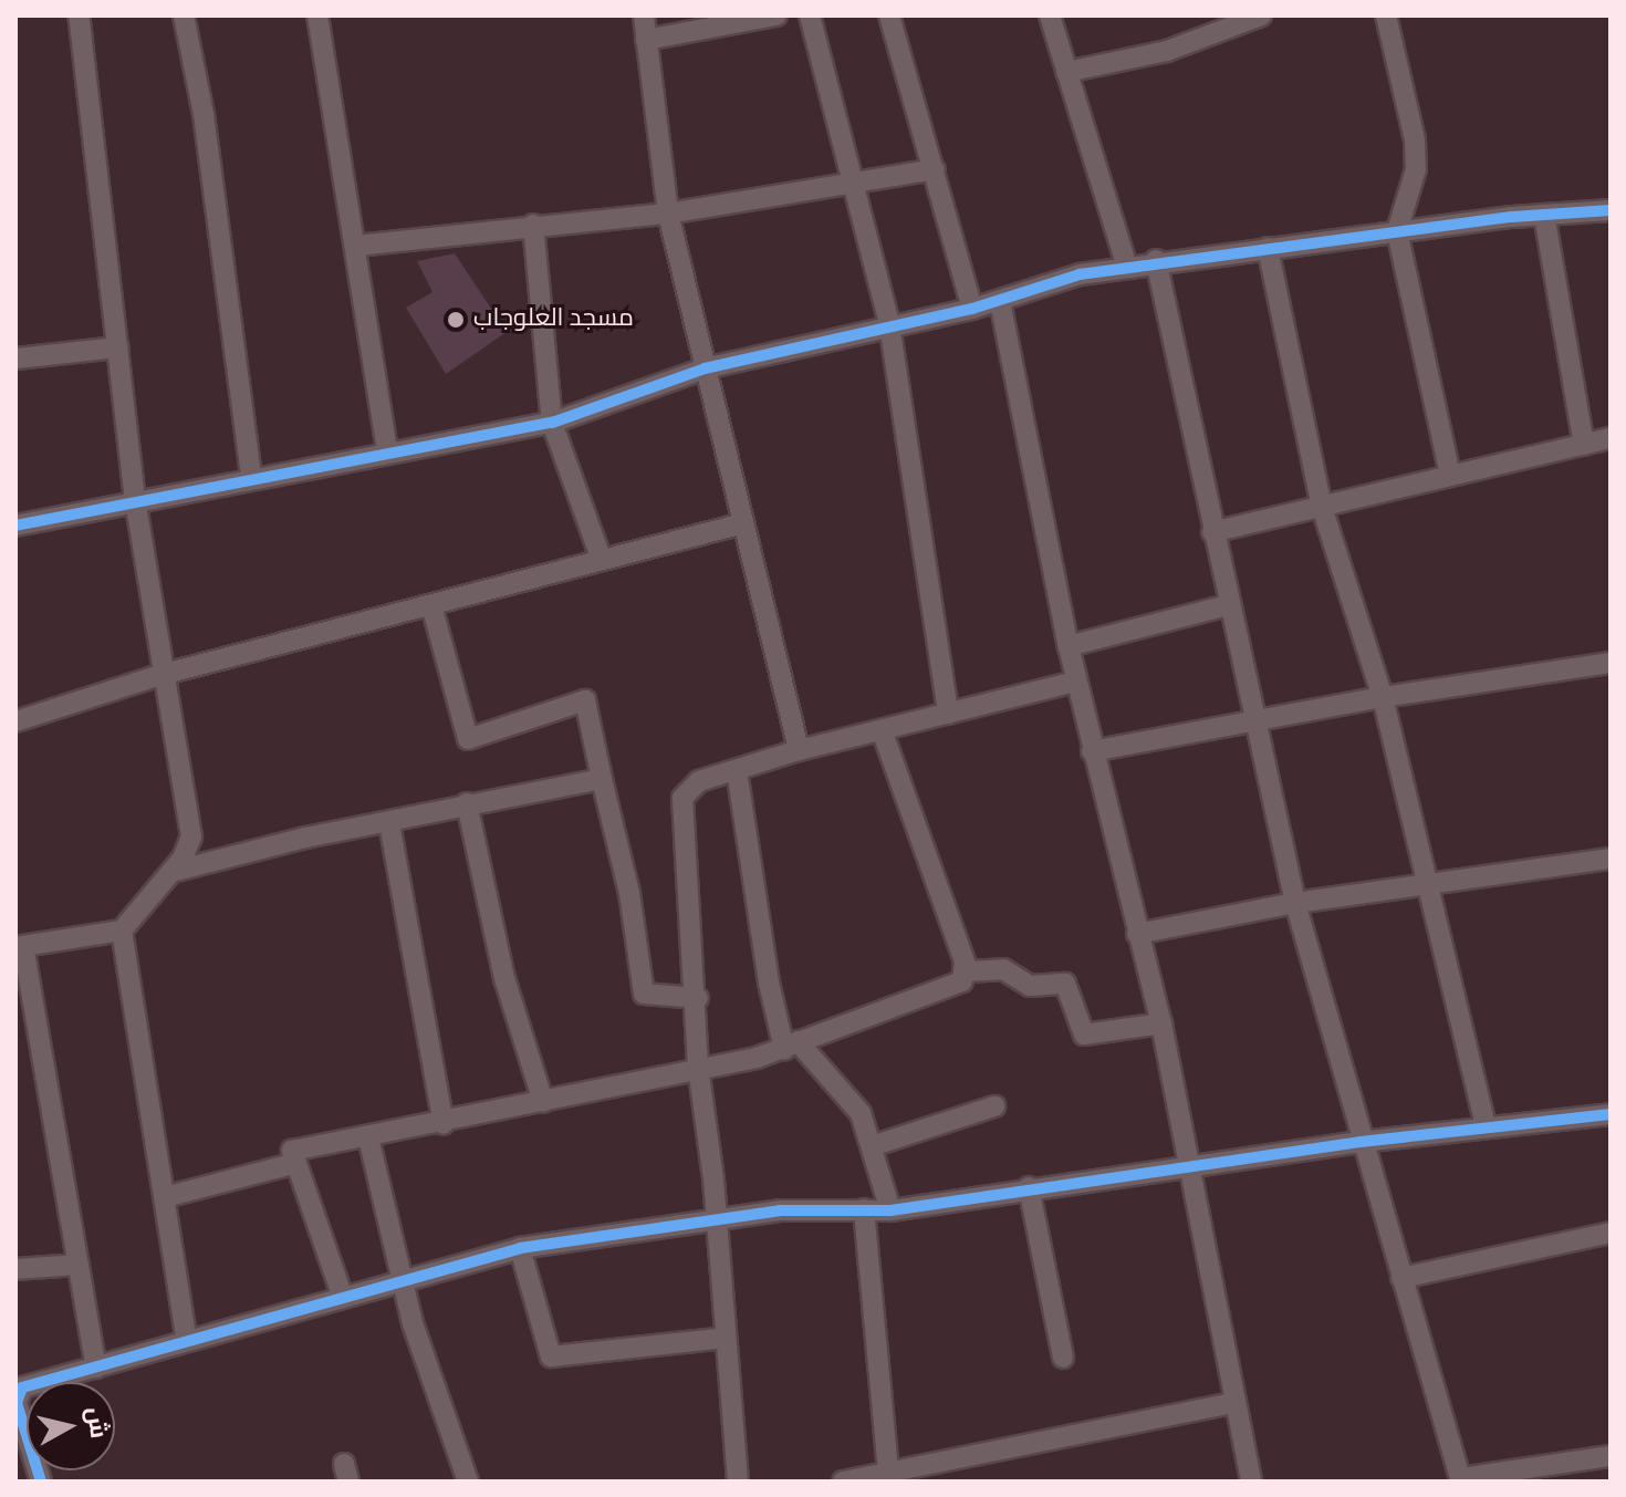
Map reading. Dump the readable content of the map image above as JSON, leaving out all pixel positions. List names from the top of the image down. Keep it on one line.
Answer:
{"places":["مسجد العلوجاب"],"north":"right"}
